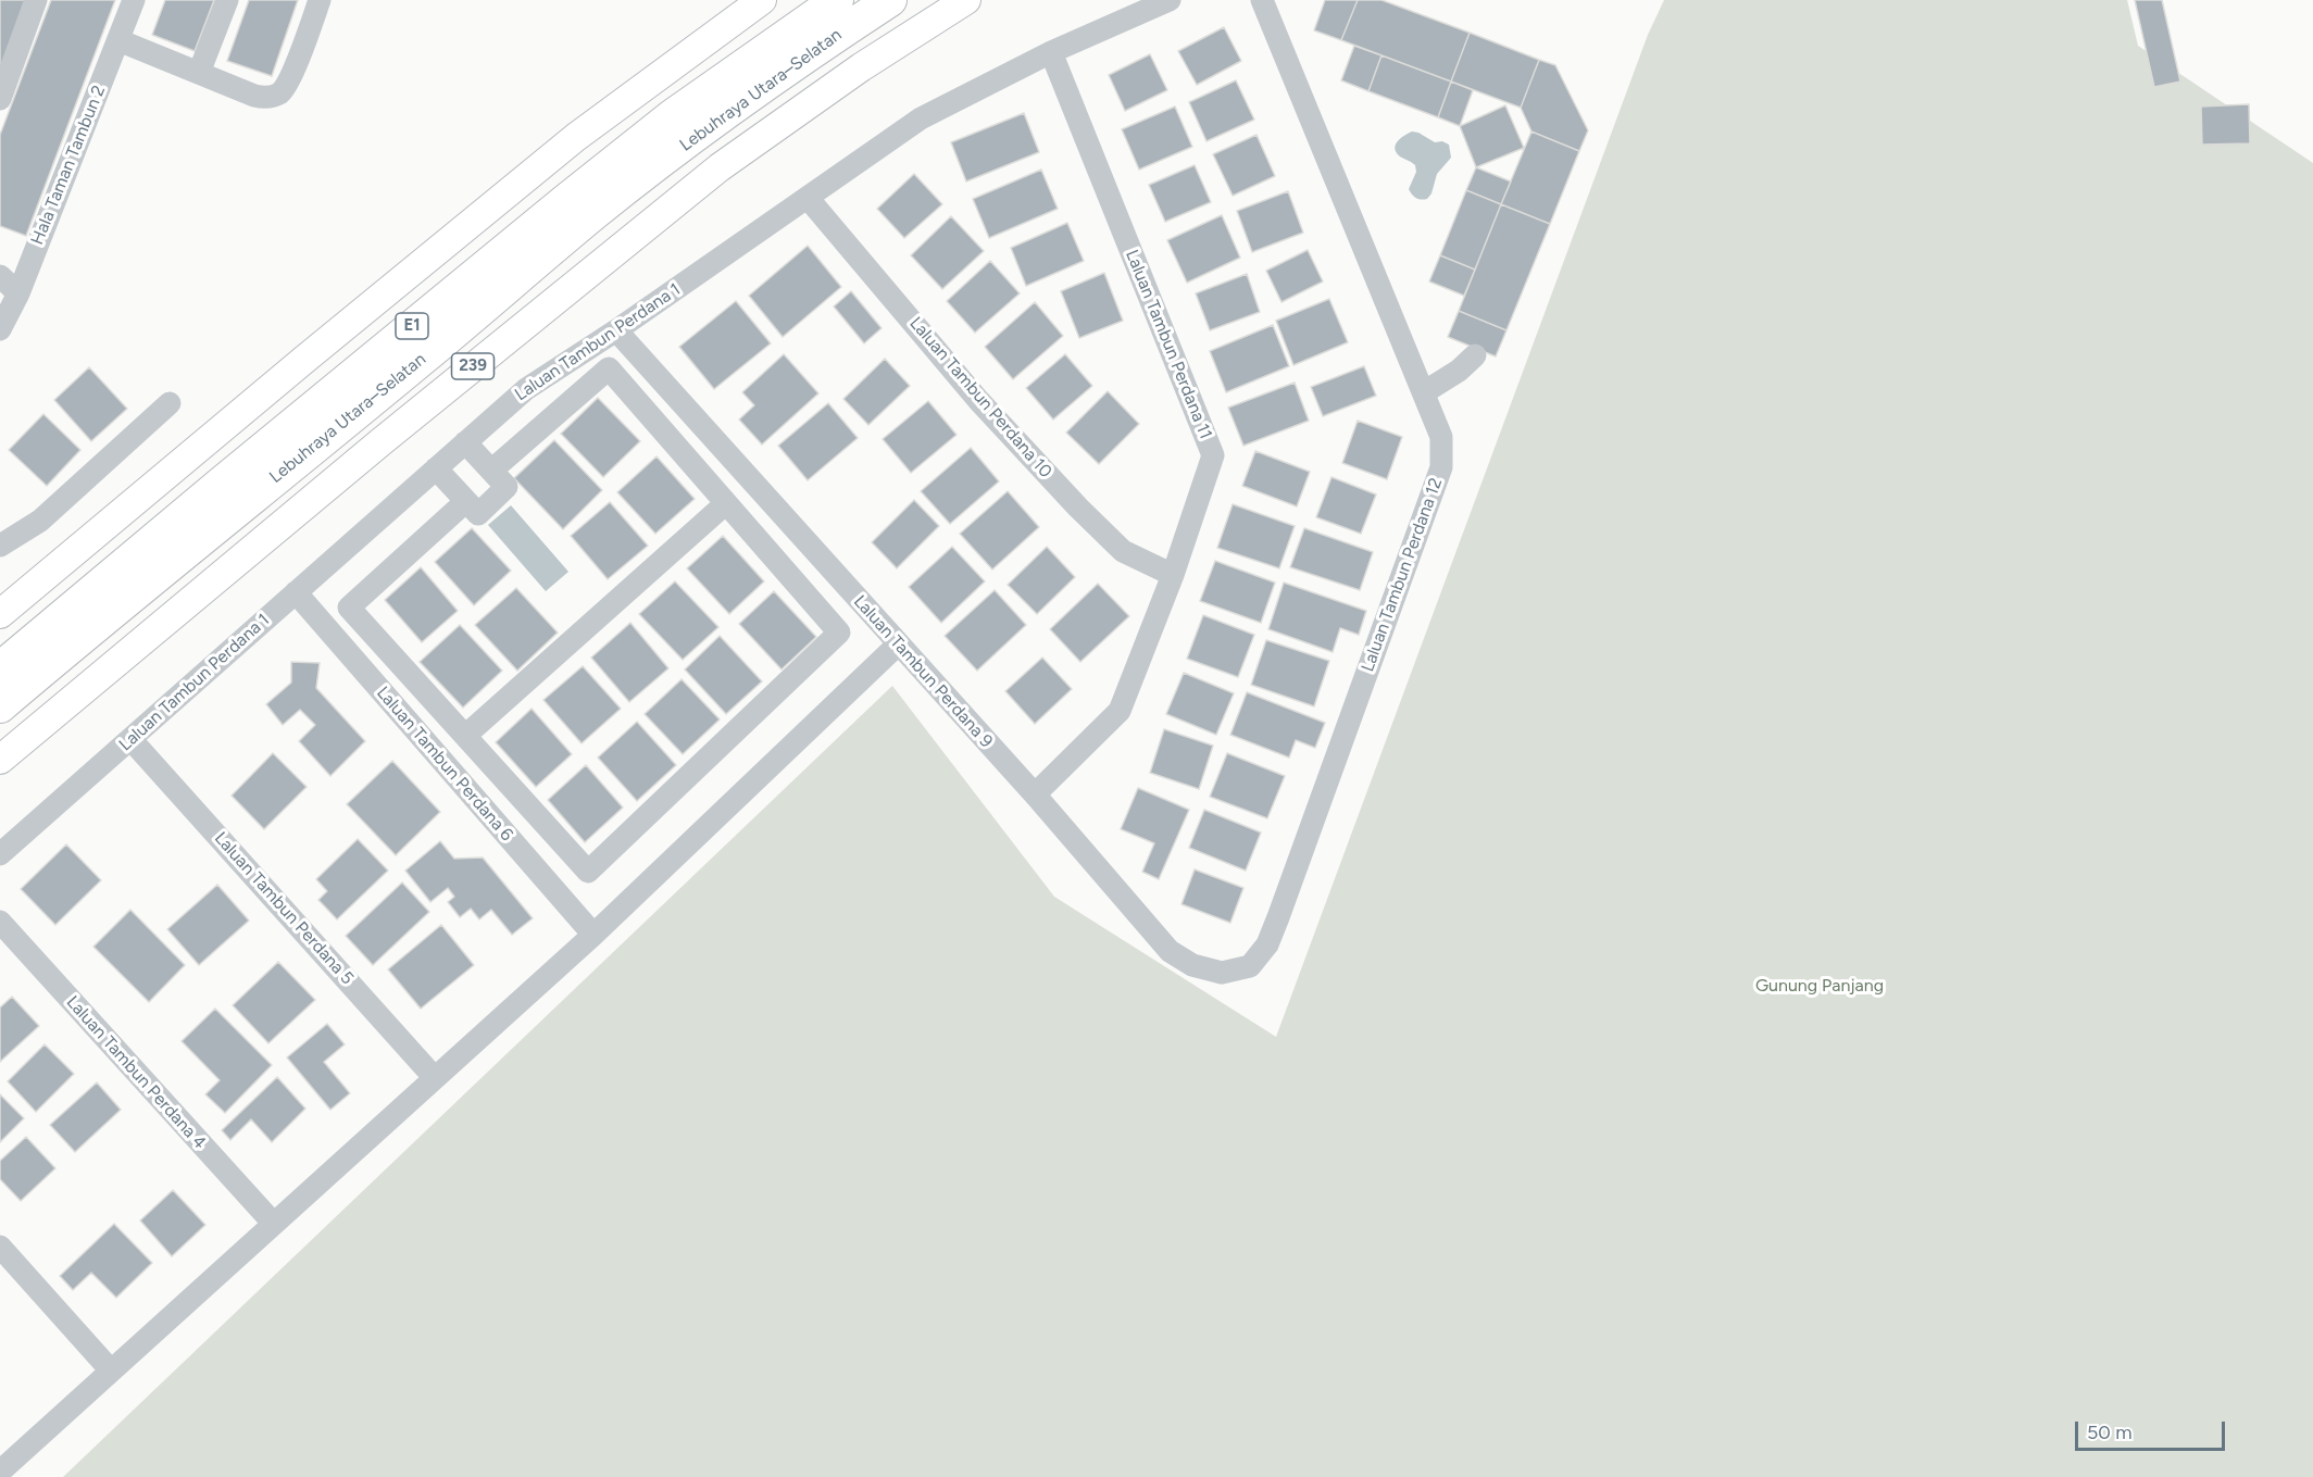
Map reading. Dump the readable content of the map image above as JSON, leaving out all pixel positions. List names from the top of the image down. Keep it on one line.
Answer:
{"streets":{"highway":["Lebuhraya Utara–Selatan","E1"],"main road":["239"],"street":["Hala Taman Tambun 2","Laluan Tambun Perdana 1","Laluan Tambun Perdana 11","Laluan Tambun Perdana 10","Laluan Tambun Perdana 12","Laluan Tambun Perdana 9","Laluan Tambun Perdana 6","Laluan Tambun Perdana 5","Laluan Tambun Perdana 4"]},"crossings":[["Laluan Tambun Perdana 1","Laluan Tambun Perdana 11"],["Laluan Tambun Perdana 1","Laluan Tambun Perdana 10"],["Laluan Tambun Perdana 1","Laluan Tambun Perdana 9"],["Laluan Tambun Perdana 1","Laluan Tambun Perdana 6"],["Laluan Tambun Perdana 1","Laluan Tambun Perdana 5"],["Laluan Tambun Perdana 11","Laluan Tambun Perdana 10"],["Laluan Tambun Perdana 11","Laluan Tambun Perdana 9"],["Laluan Tambun Perdana 12","Laluan Tambun Perdana 9"]],"parks":["Gunung Panjang"],"scale_bar":"50 m"}
